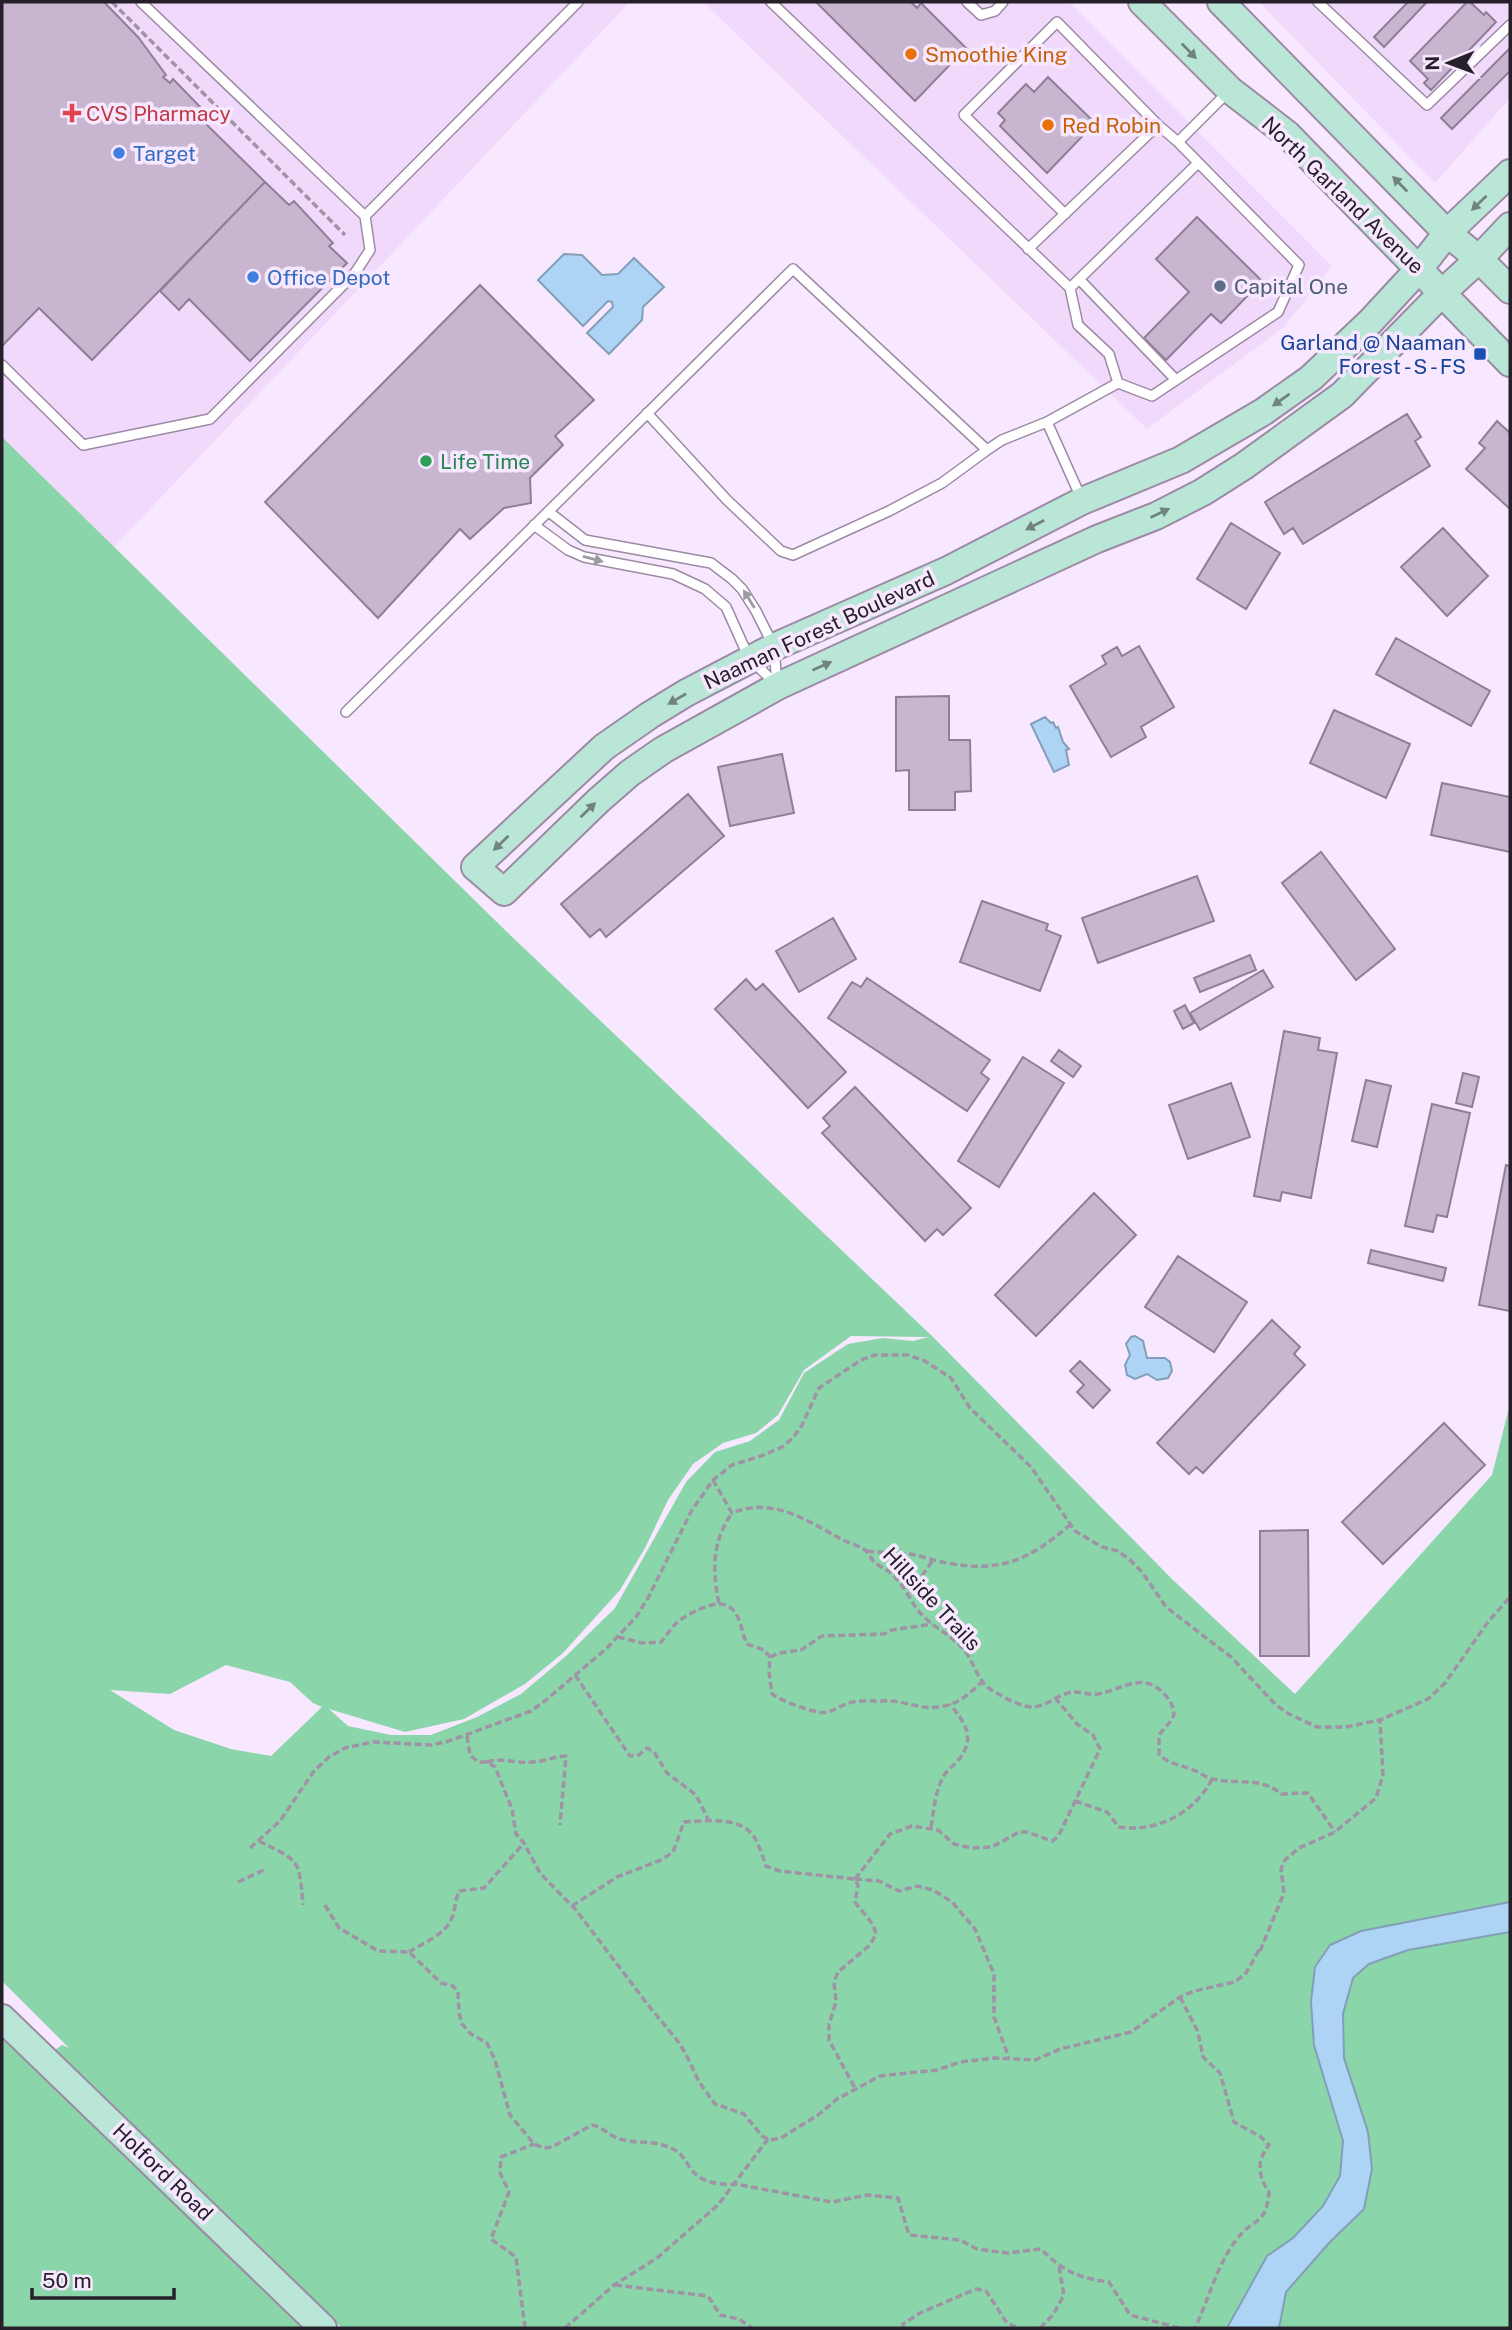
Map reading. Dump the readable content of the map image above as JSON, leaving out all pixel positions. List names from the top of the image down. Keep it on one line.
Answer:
{"streets":{"street":["North Garland Avenue","Naaman Forest Boulevard","Holford Road"],"path":["Hillside Trails"]},"crossings":[["North Garland Avenue","Naaman Forest Boulevard"]],"places":{"other":["Smoothie King","Red Robin","Target","Office Depot","Capital One","Life Time"],"health":["CVS Pharmacy"],"transit":["Garland @ Naaman Forest - S - FS"]},"scale_bar":"50 m","north":"left"}
